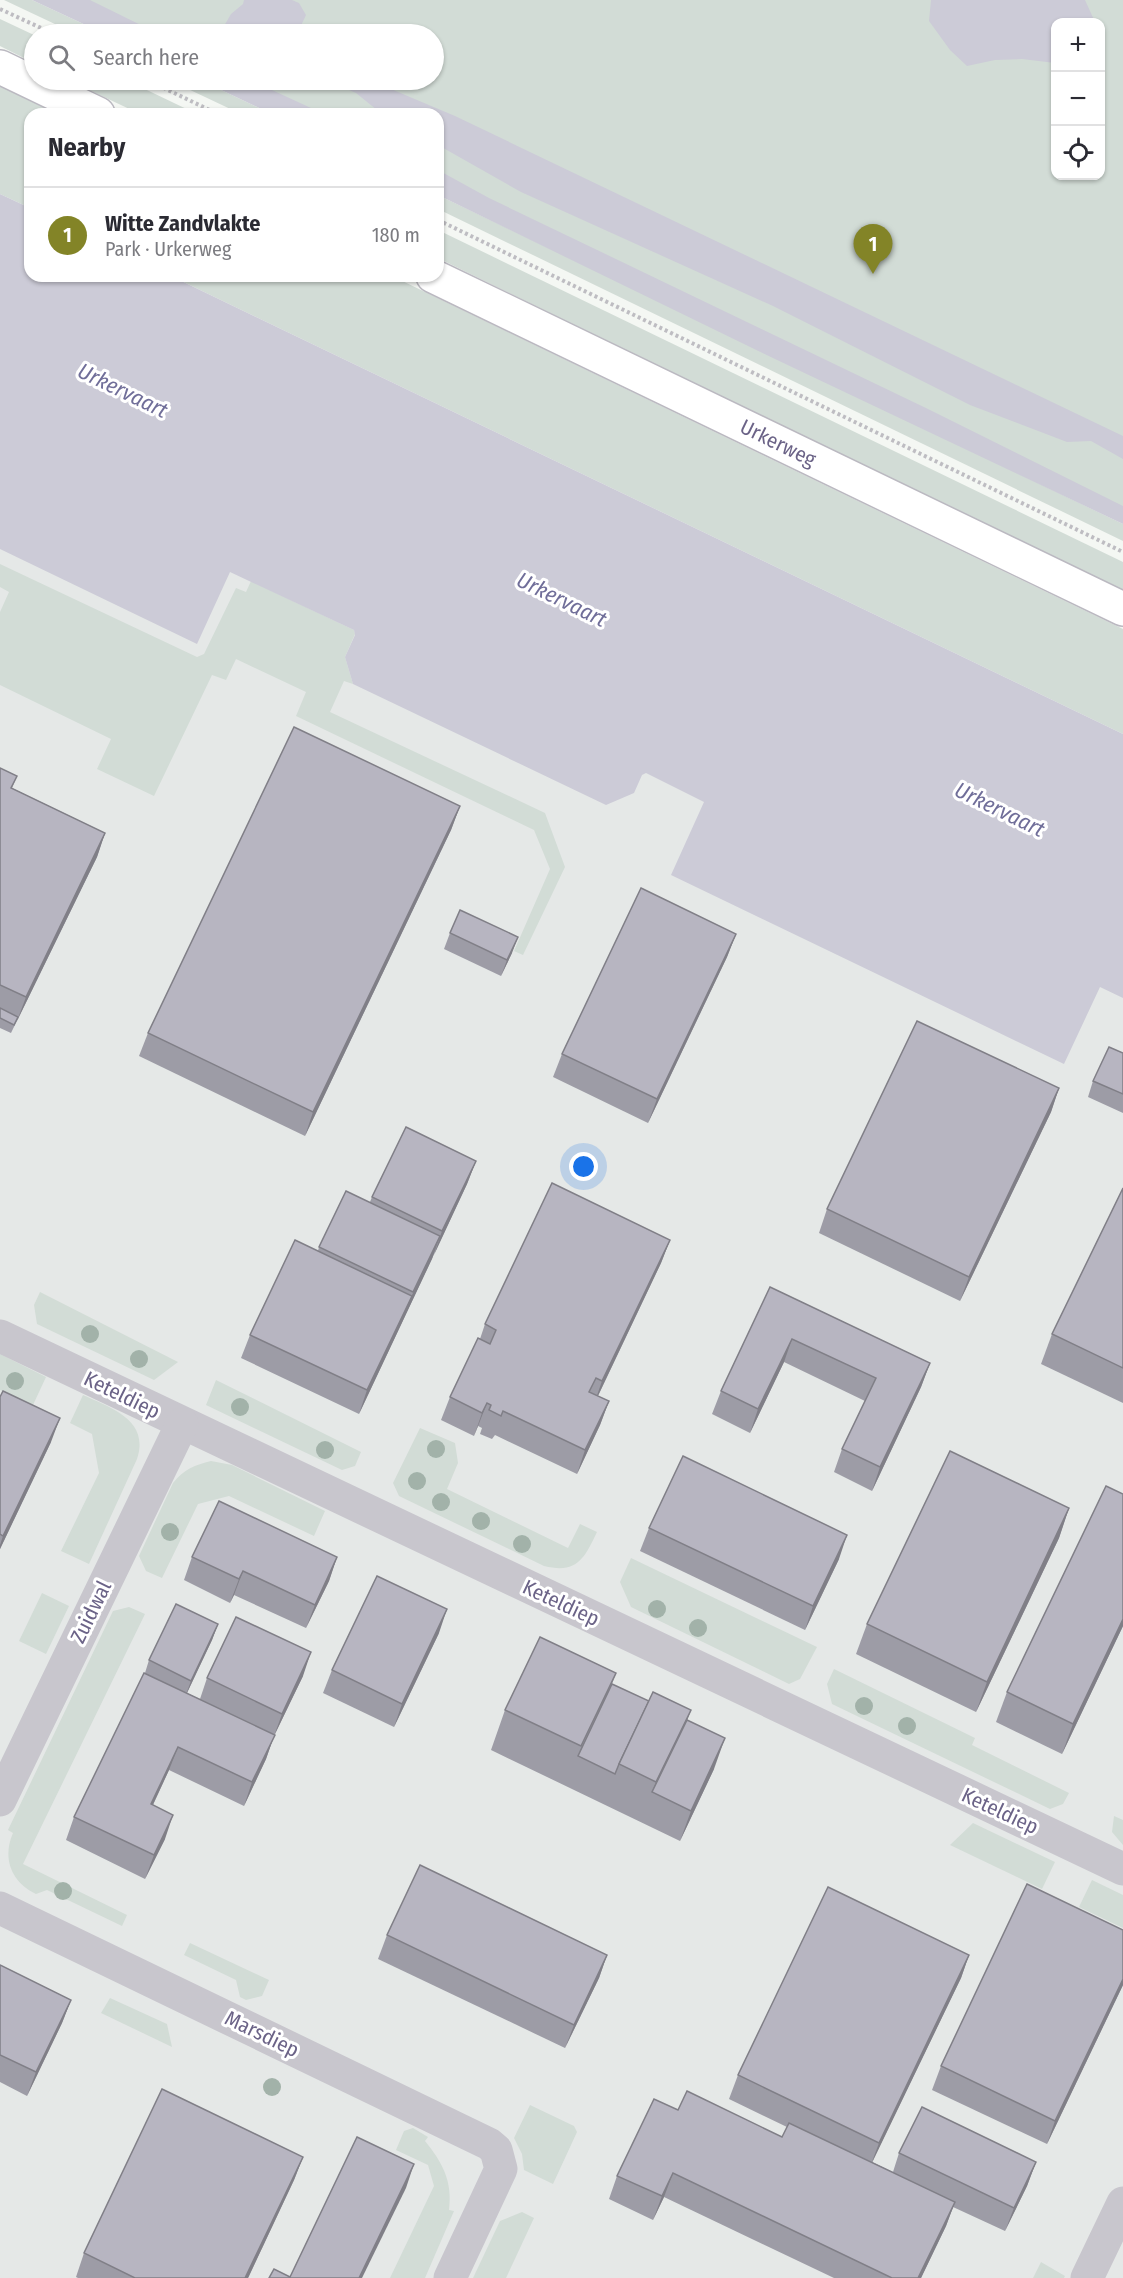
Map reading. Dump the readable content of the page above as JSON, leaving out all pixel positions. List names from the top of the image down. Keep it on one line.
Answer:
{"streets":{"main road":["Urkerweg"],"street":["Keteldiep","Zuidwal","Marsdiep"]},"crossings":[["Keteldiep","Zuidwal"]],"water":["Urkervaart"],"page":{"map_buttons":["+","−"],"search":"Search here","heading":"Nearby","list":[{"mark":"1","name":"Witte Zandvlakte","note":"Park · Urkerweg","value":"180 m"}],"pins":"1"}}
